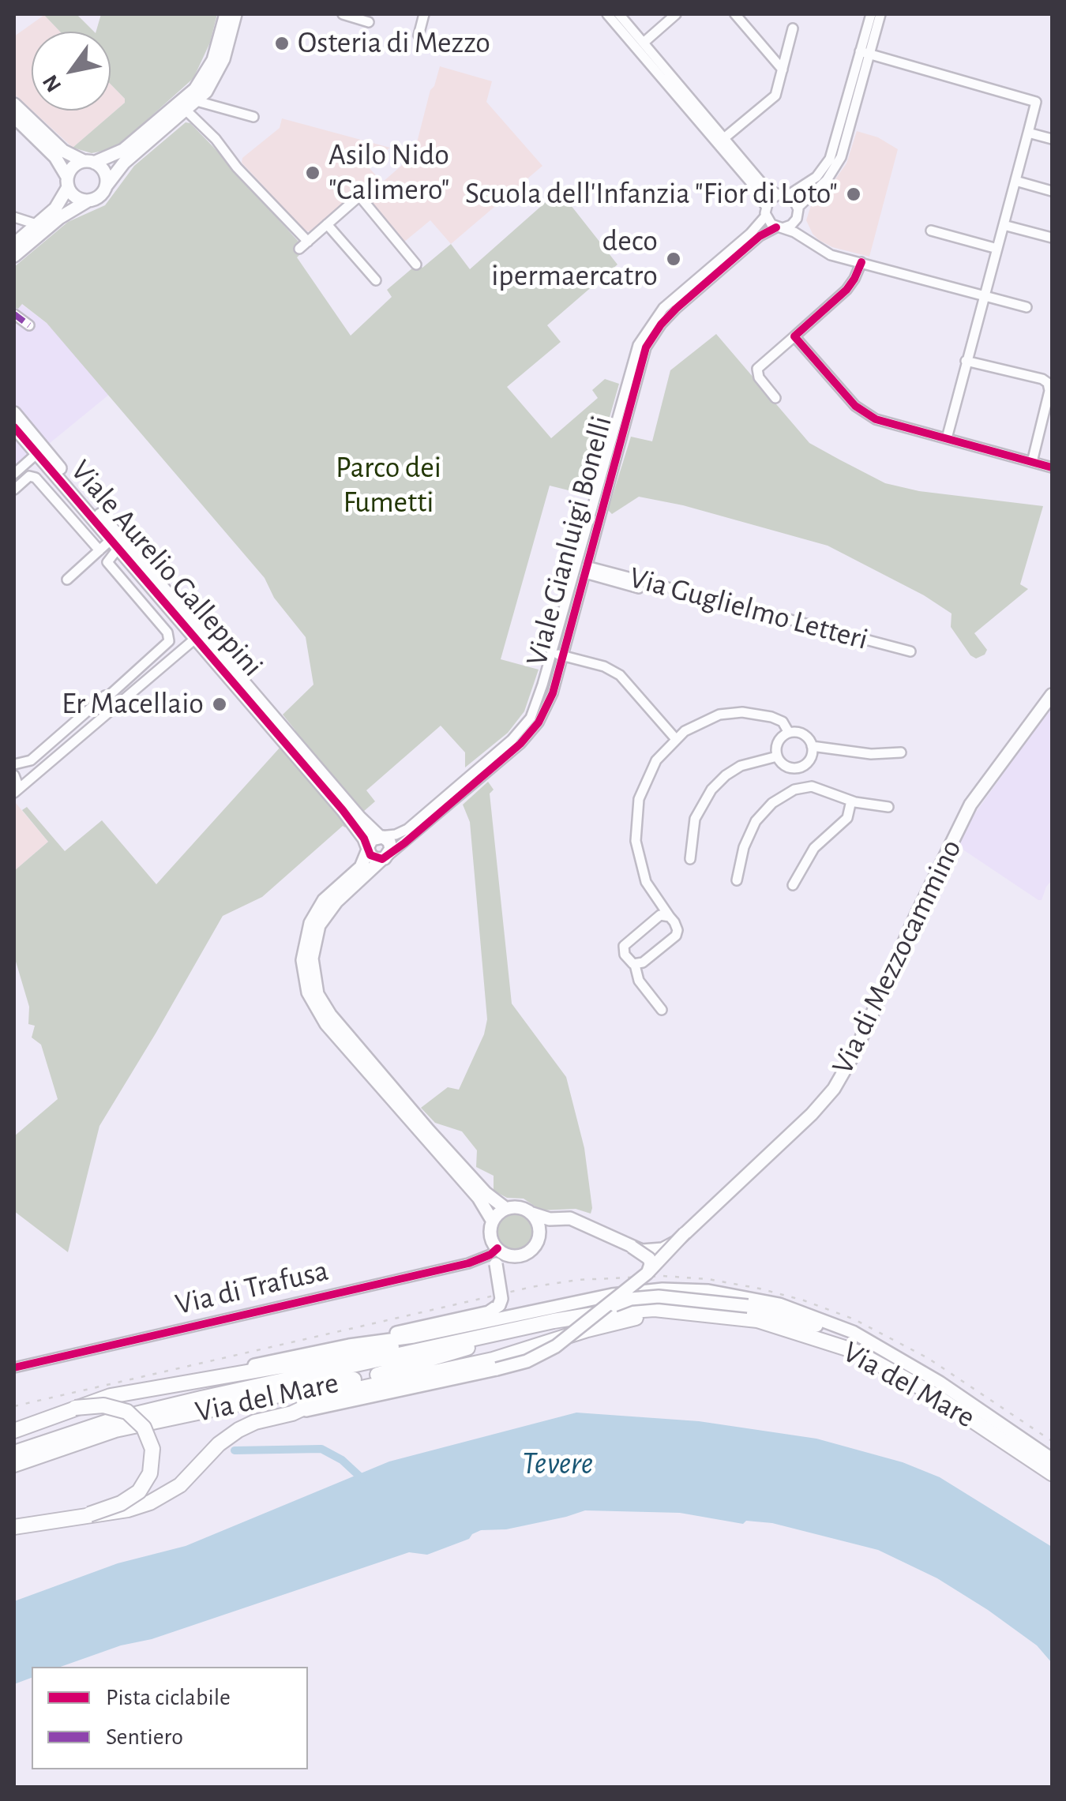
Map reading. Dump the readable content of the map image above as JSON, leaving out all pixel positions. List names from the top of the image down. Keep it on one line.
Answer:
{"streets":{"main road":["Viale Gianluigi Bonelli","Viale Aurelio Galleppini","Via di Mezzocammino","Via del Mare"],"street":["Via Guglielmo Letteri","Via di Trafusa"]},"crossings":[["Viale Gianluigi Bonelli","Via Guglielmo Letteri"],["Viale Gianluigi Bonelli","Via di Mezzocammino"],["Viale Gianluigi Bonelli","Via di Trafusa"],["Via di Mezzocammino","Via di Trafusa"]],"water":["Tevere"],"parks":["Parco dei Fumetti"],"places":["Osteria di Mezzo","Asilo Nido \"Calimero\"","Scuola dell'Infanzia \"Fior di Loto\"","deco ipermaercatro","Er Macellaio"],"legend":["Pista ciclabile","Sentiero"],"north":"bottom left"}
